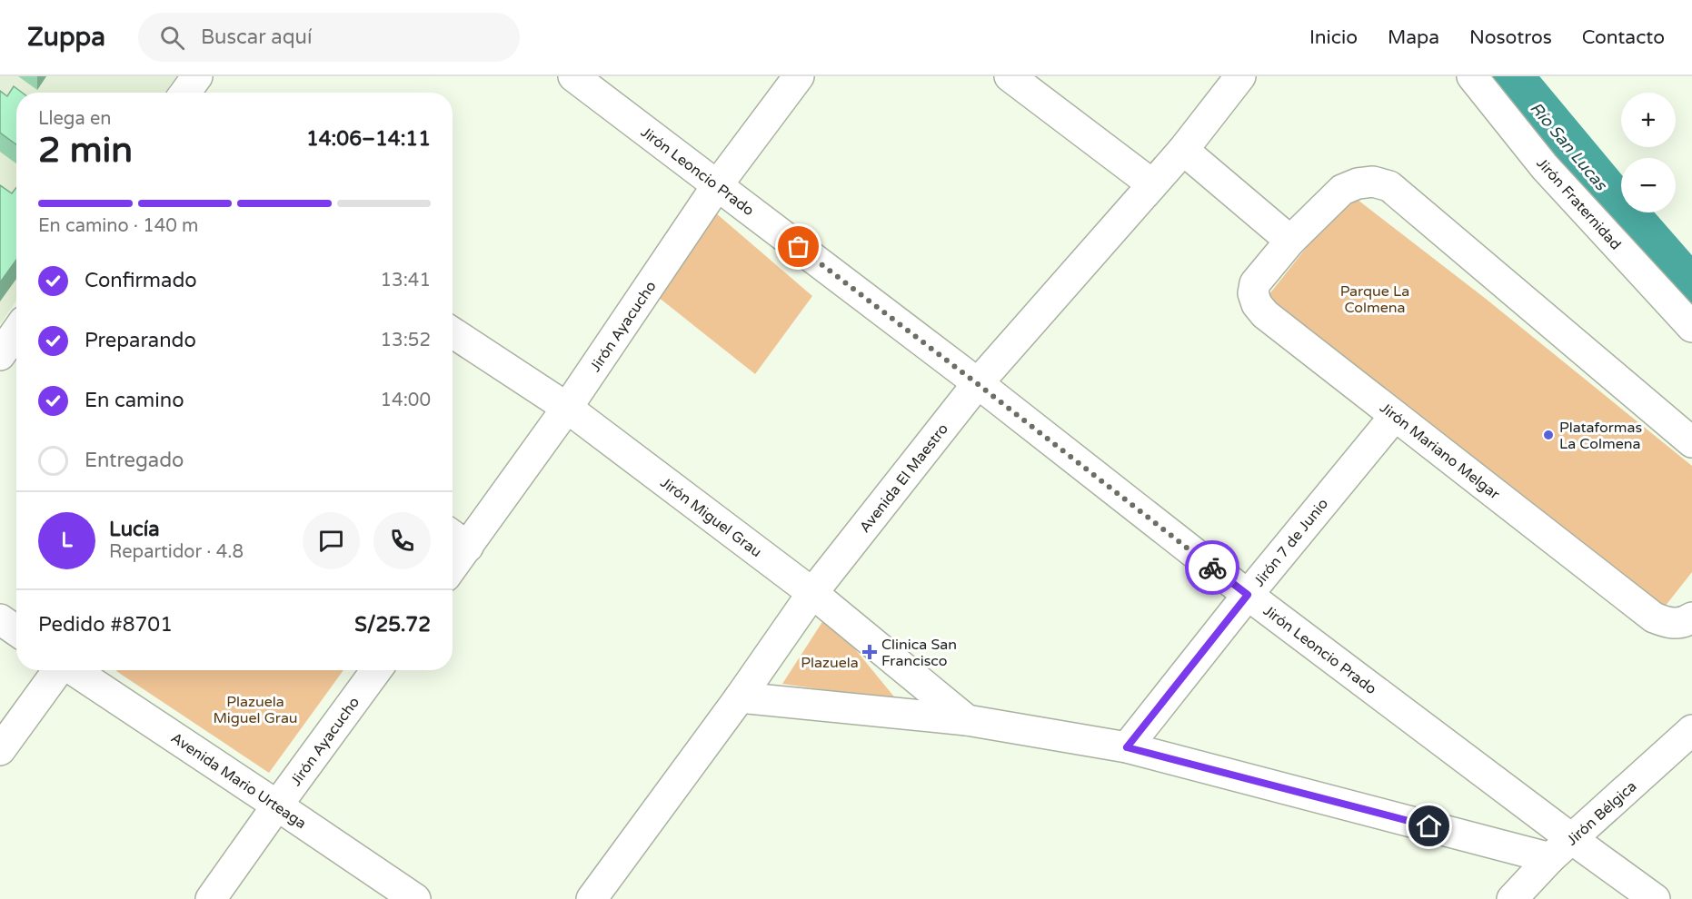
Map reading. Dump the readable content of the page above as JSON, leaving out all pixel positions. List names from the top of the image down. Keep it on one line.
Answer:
{"streets":{"street":["Jirón Leoncio Prado","Jirón Fraternidad","Jirón Ayacucho","Jirón Mariano Melgar","Avenida El Maestro","Jirón Miguel Grau","Jirón 7 de Junio","Avenida Mario Urteaga","Jirón Bélgica"]},"crossings":[["Jirón Leoncio Prado","Jirón Ayacucho"],["Jirón Leoncio Prado","Avenida El Maestro"],["Jirón Leoncio Prado","Jirón Miguel Grau"],["Jirón Leoncio Prado","Jirón 7 de Junio"],["Jirón Leoncio Prado","Jirón Bélgica"],["Jirón Ayacucho","Jirón Miguel Grau"],["Jirón Ayacucho","Avenida Mario Urteaga"],["Jirón Mariano Melgar","Jirón 7 de Junio"],["Avenida El Maestro","Jirón Miguel Grau"],["Jirón Miguel Grau","Jirón 7 de Junio"],["Jirón Miguel Grau","Jirón Bélgica"]],"water":["Río San Lucas"],"parks":["Parque La Colmena","Plazuela","Plazuela Miguel Grau"],"places":{"other":["Plataformas La Colmena"],"health":["Clinica San Francisco"]},"page":{"header":"Zuppa","search":"Buscar aquí","nav":["Inicio","Mapa","Nosotros","Contacto"],"map_buttons":["+","−"],"heading":["2 min","Llega en","14:06–14:11"],"panel":["Lucía","Repartidor · 4.8","Pedido #8701","S/25.72"],"bar":"En camino · 140 m","list":[["Confirmado","13:41"],["Preparando","13:52"],["En camino","14:00"],"Entregado"],"round":"L"}}
